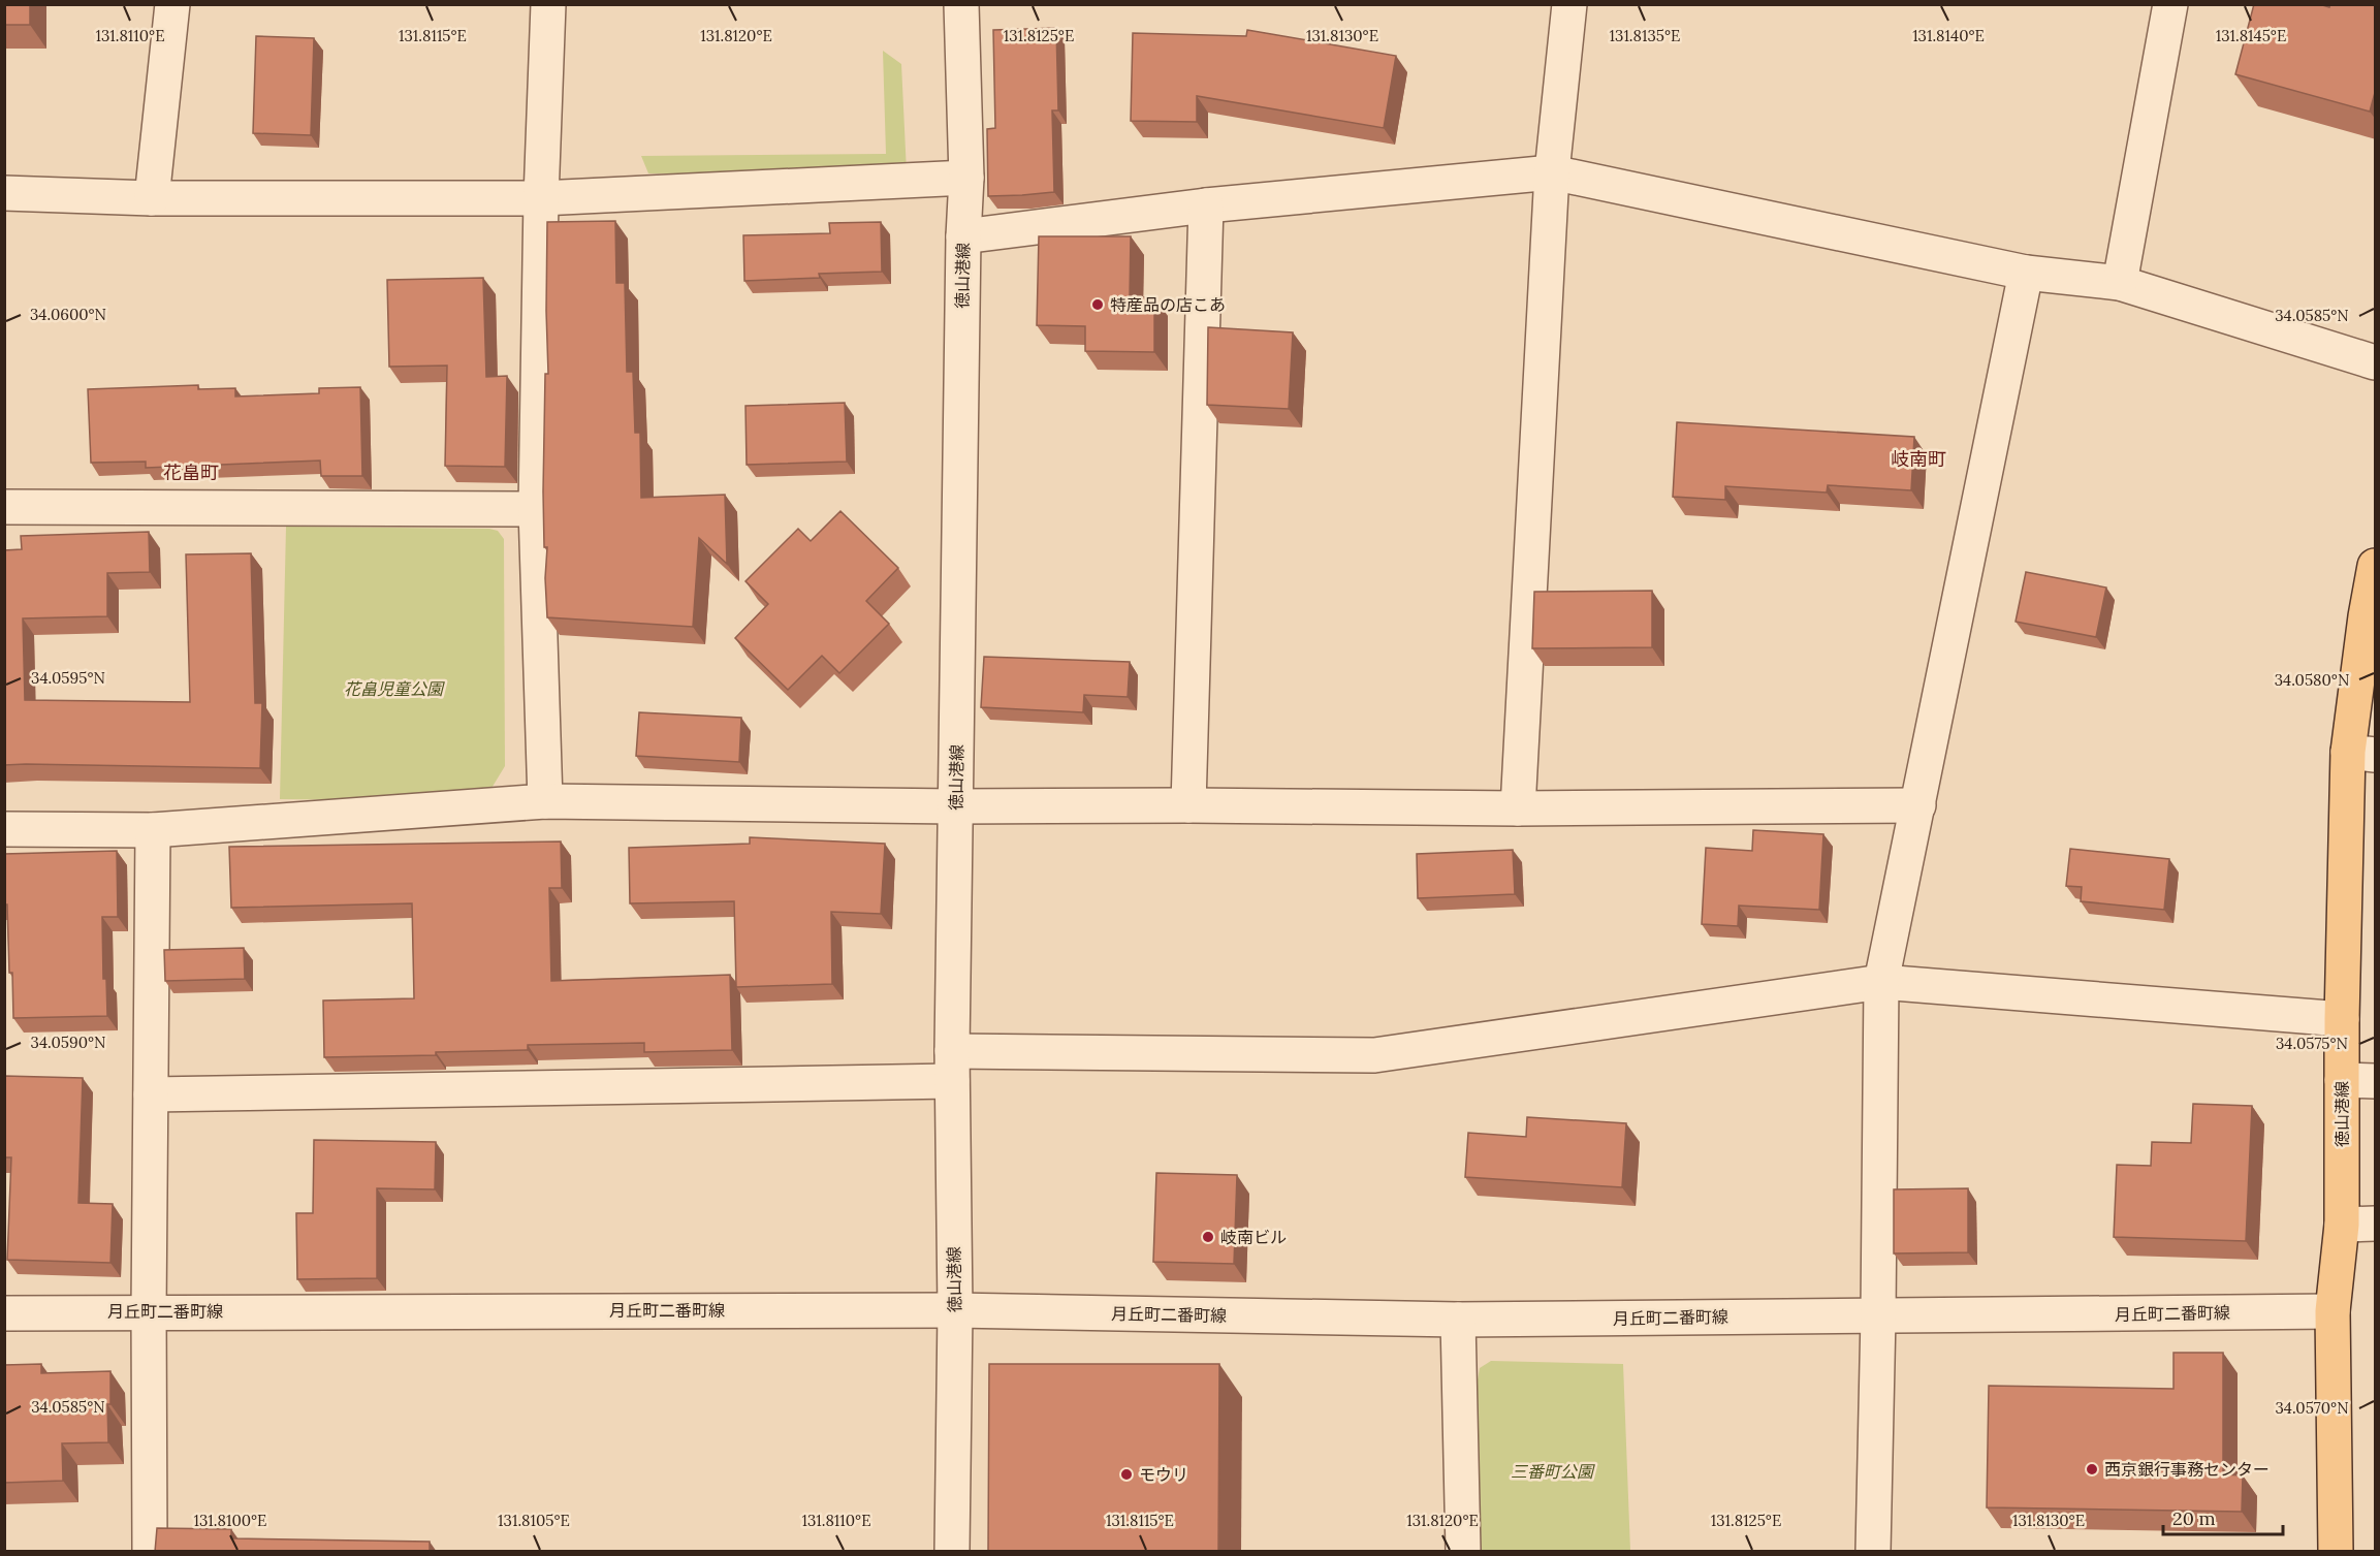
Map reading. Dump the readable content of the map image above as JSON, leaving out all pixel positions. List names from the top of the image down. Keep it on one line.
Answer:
{"streets":{"main road":["徳山港線"],"street":["月丘町二番町線"]},"crossings":[["徳山港線","月丘町二番町線"]],"districts":["岐南町","花畠町"],"parks":["花畠児童公園","三番町公園"],"places":["特産品の店こあ","岐南ビル","西京銀行事務センター","モウリ"],"scale_bar":"20 m","coordinates":["131.8110°E","131.8115°E","131.8120°E","131.8125°E","131.8130°E","131.8135°E","131.8140°E","131.8145°E","34.0600°N","34.0585°N","34.0595°N","34.0580°N","34.0590°N","34.0575°N","34.0570°N","131.8100°E","131.8105°E"]}
